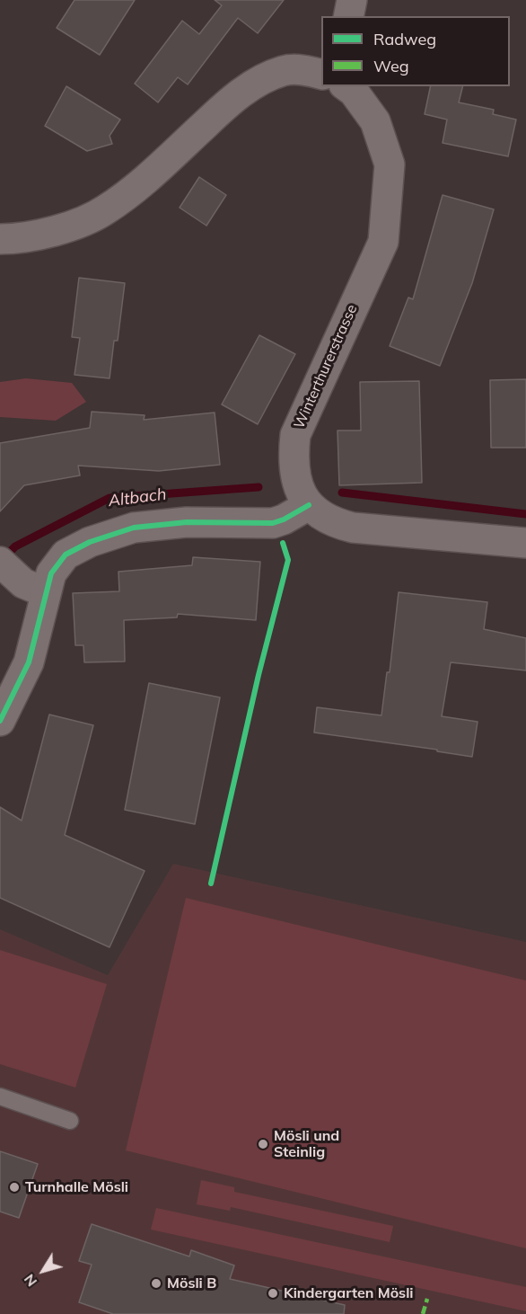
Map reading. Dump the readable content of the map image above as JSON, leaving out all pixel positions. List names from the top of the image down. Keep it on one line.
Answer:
{"streets":{"main road":["Winterthurerstrasse"]},"water":["Altbach"],"places":["Mösli und Steinlig","Turnhalle Mösli","Mösli B","Kindergarten Mösli"],"legend":["Radweg","Weg"],"north":"bottom left"}
